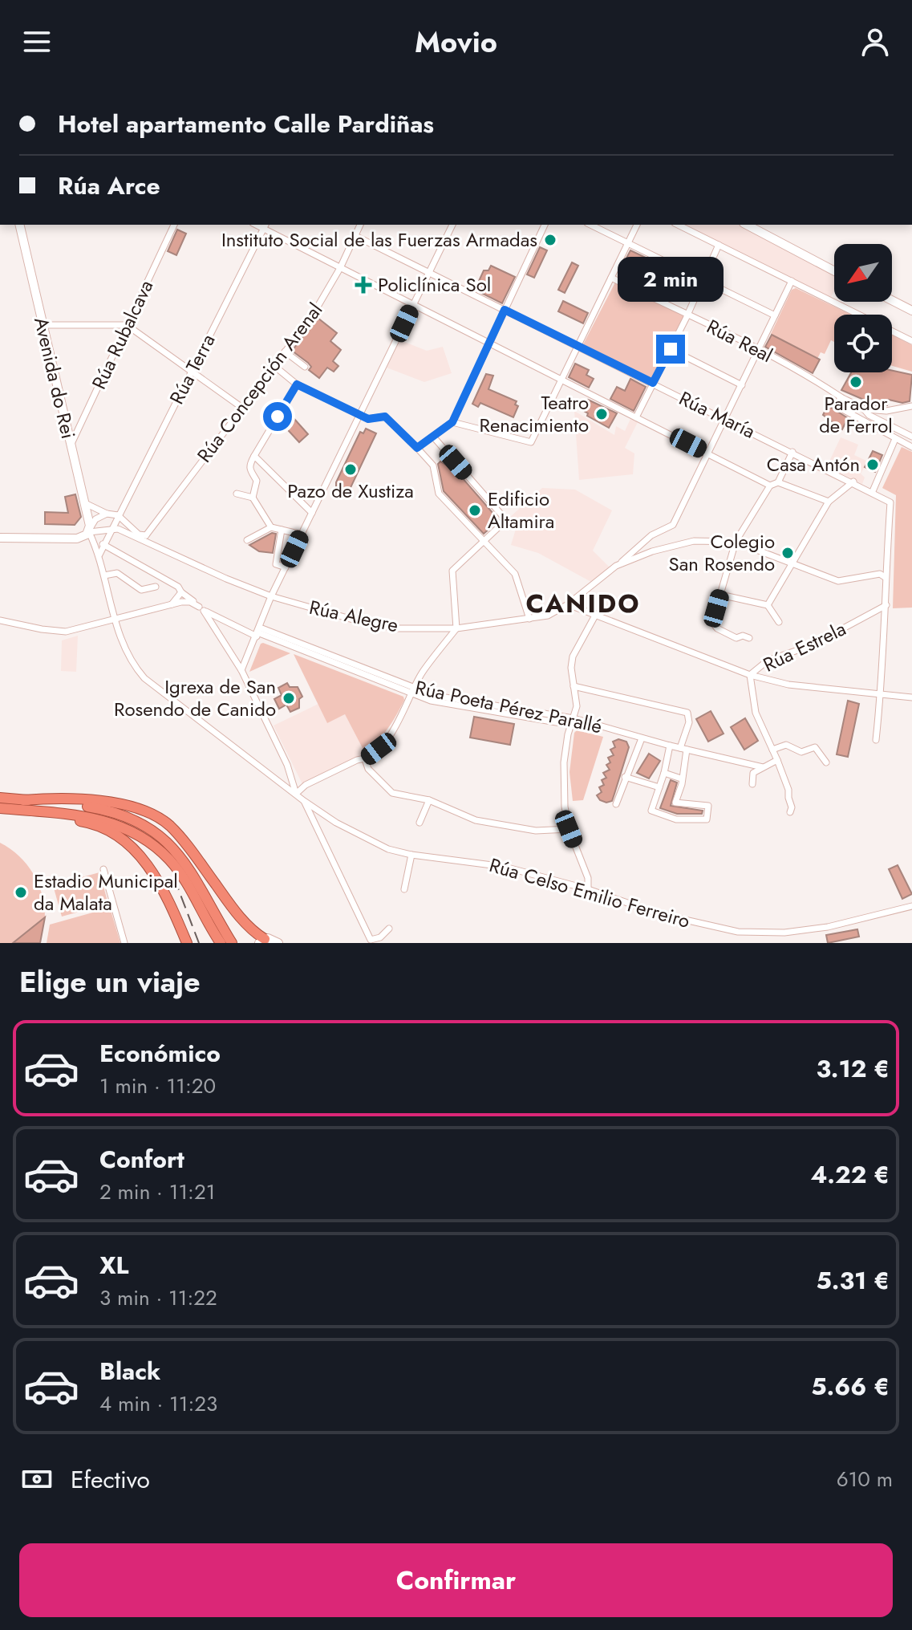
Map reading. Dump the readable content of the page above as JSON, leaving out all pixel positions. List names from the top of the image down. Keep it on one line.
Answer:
{"streets":{"main road":["Avenida do Rei"],"street":["Rúa Rubalcava","Rúa Real","Rúa Terra","Rúa Concepción Arenal","Rúa María","Rúa Alegre","Rúa Estrela","Rúa Poeta Pérez Parallé","Rúa Celso Emilio Ferreiro"]},"crossings":[["Rúa Rubalcava","Avenida do Rei"],["Rúa Terra","Rúa Alegre"],["Avenida do Rei","Rúa Celso Emilio Ferreiro"],["Rúa Concepción Arenal","Rúa María"]],"districts":["CANIDO"],"places":{"other":["Instituto Social de las Fuerzas Armadas","Parador de Ferrol","Teatro Renacimiento","Casa Antón","Pazo de Xustiza","Edificio Altamira","Colegio San Rosendo","Igrexa de San Rosendo de Canido","Estadio Municipal da Malata"],"health":["Policlínica Sol"]},"north":"bottom left","page":{"header":"Movio","banner":["Hotel apartamento Calle Pardiñas","Rúa Arce"],"bubble":"2 min","heading":"Elige un viaje","list":[{"name":"Económico","note":"1 min · 11:20","value":"3.12 €"},{"name":"Confort","note":"2 min · 11:21","value":"4.22 €"},{"name":"XL","note":"3 min · 11:22","value":"5.31 €"},{"name":"Black","note":"4 min · 11:23","value":"5.66 €"}],"pay":["Efectivo","610 m"],"buttons":"Confirmar"}}
